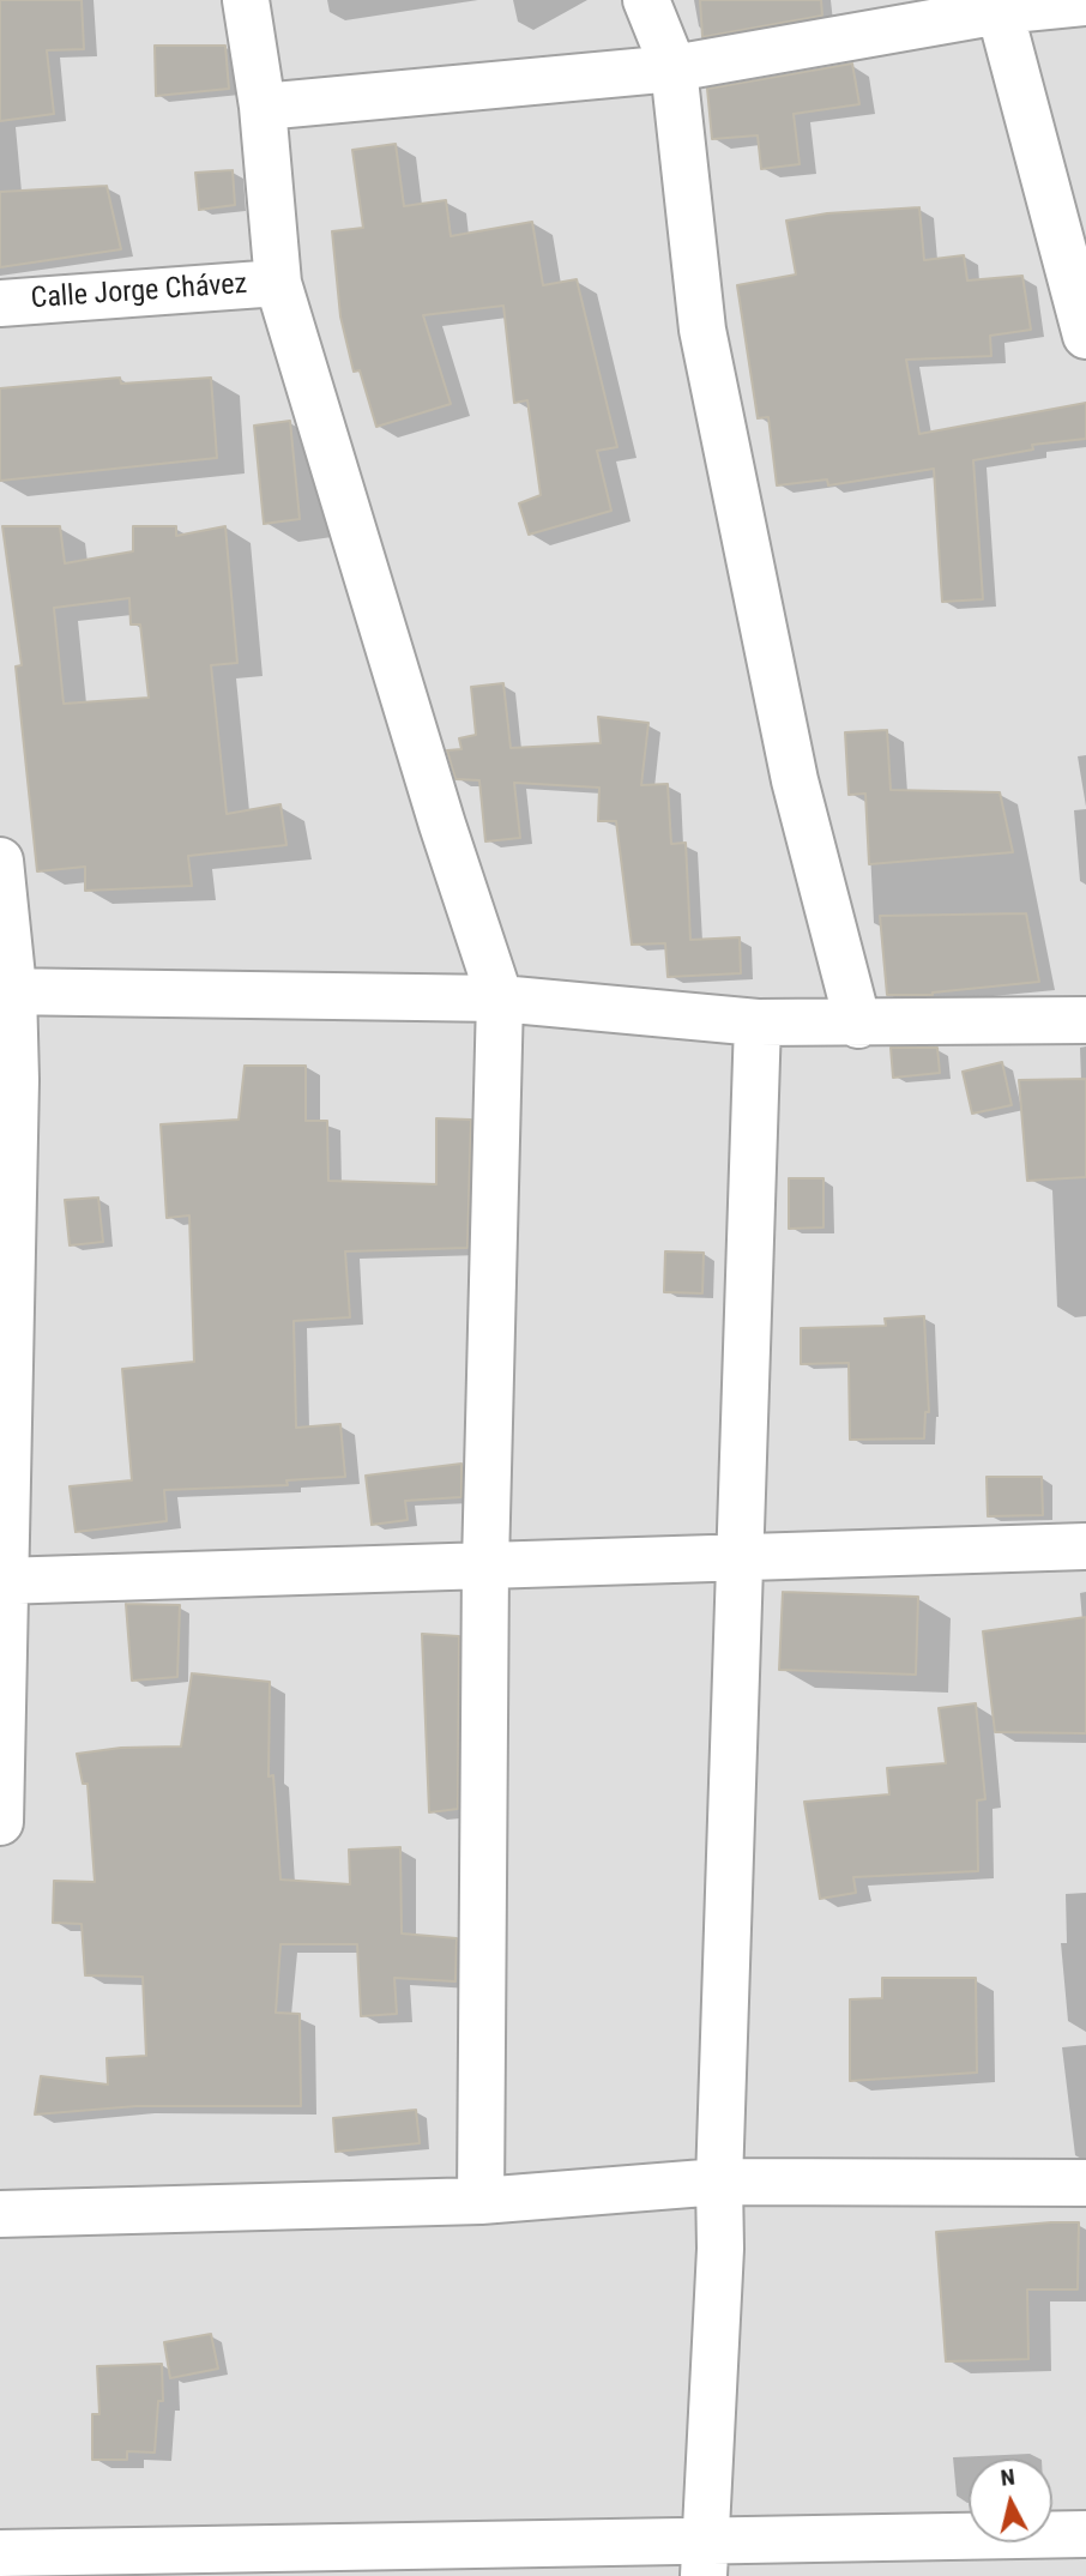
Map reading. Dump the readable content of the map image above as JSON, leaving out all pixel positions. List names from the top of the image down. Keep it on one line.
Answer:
{"streets":{"street":["Calle Jorge Chávez"]},"north":"top"}
